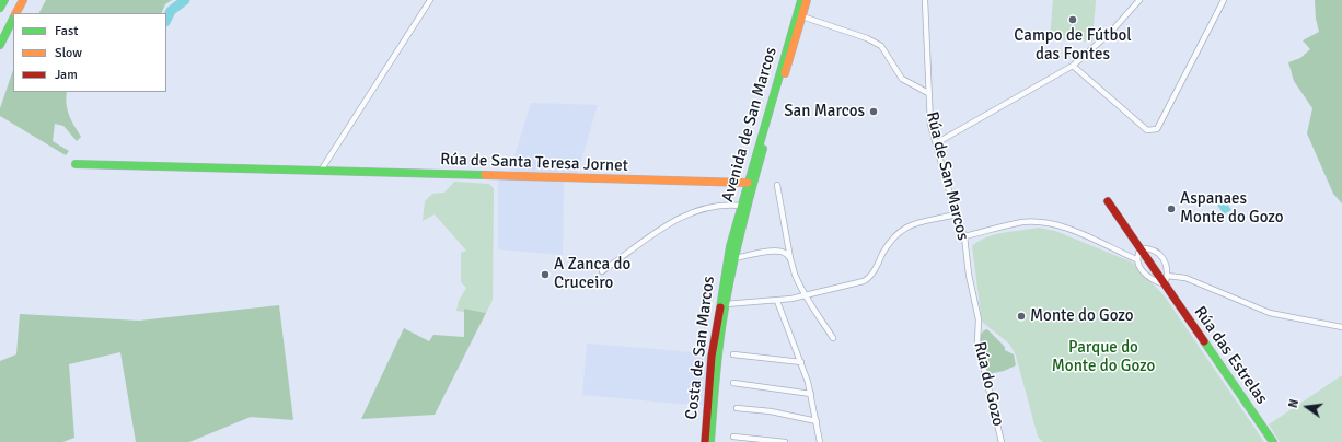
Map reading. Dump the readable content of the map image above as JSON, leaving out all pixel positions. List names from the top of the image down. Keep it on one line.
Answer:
{"streets":{"main road":["Avenida de San Marcos","Rúa de Santa Teresa Jornet","Costa de San Marcos","Rúa das Estrelas"],"street":["Rúa de San Marcos","Rúa do Gozo"]},"crossings":[["Avenida de San Marcos","Rúa de Santa Teresa Jornet"],["Avenida de San Marcos","Costa de San Marcos"],["Rúa de San Marcos","Rúa do Gozo"]],"parks":["Parque do Monte do Gozo"],"places":["Campo de Fútbol das Fontes","San Marcos","Aspanaes Monte do Gozo","A Zanca do Cruceiro","Monte do Gozo"],"legend":["Fast","Slow","Jam"],"north":"left"}
